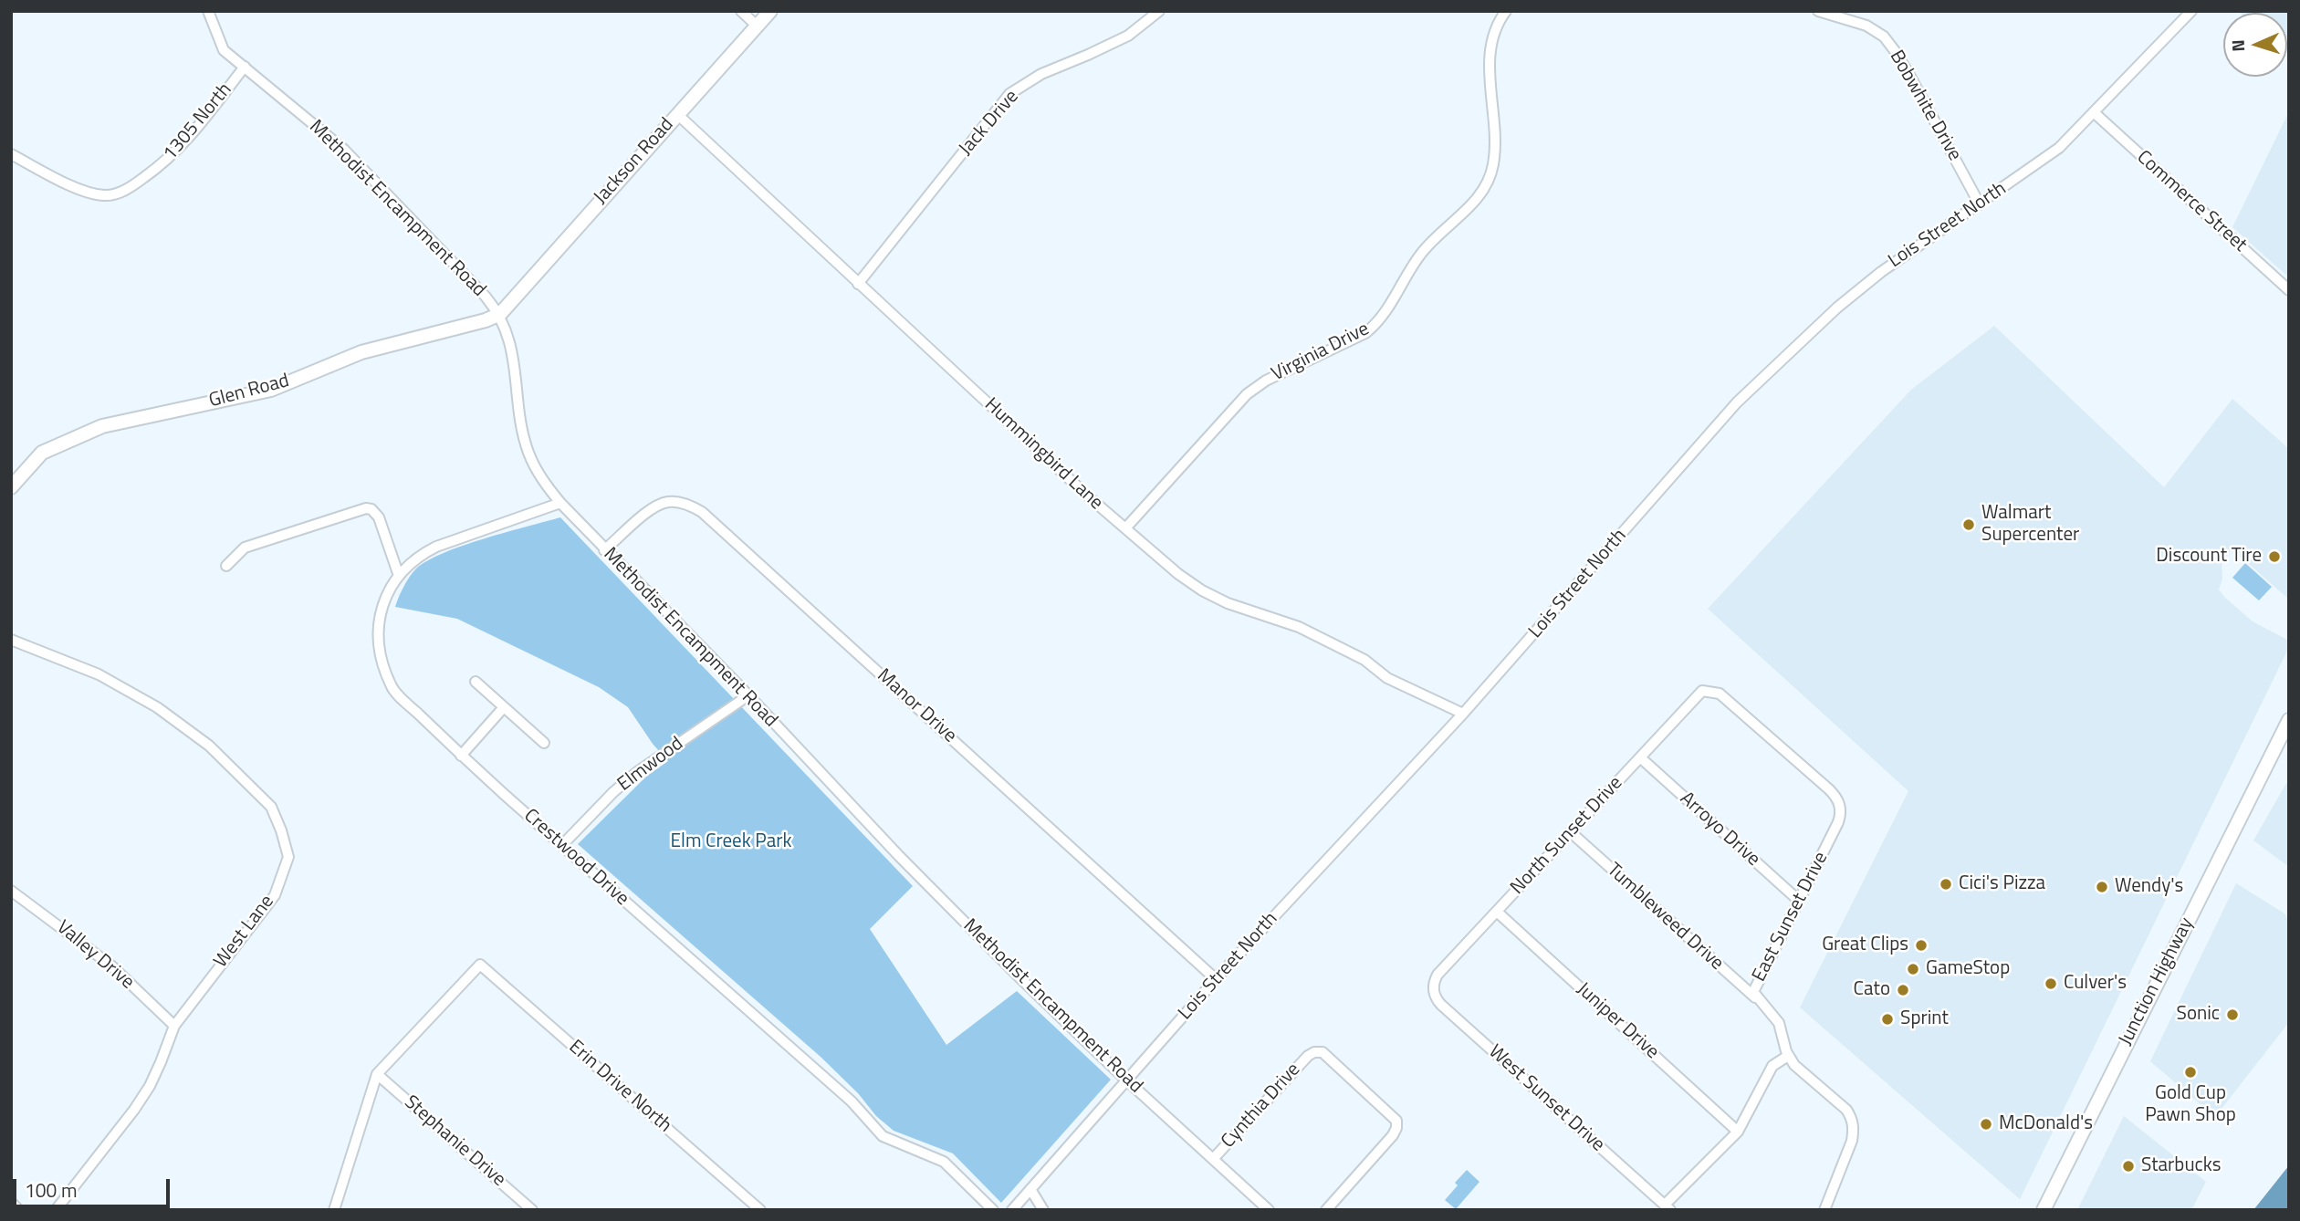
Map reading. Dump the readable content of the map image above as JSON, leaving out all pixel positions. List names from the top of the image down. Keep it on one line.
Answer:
{"streets":{"street":["Bobwhite Drive","1305 North","Jack Drive","Jackson Road","Commerce Street","Methodist Encampment Road","Lois Street North","Virginia Drive","Glen Road","Hummingbird Lane","Manor Drive","Elmwood","Arroyo Drive","North Sunset Drive","Crestwood Drive","Tumbleweed Drive","East Sunset Drive","West Lane","Valley Drive","Junction Highway","Juniper Drive","Erin Drive North","West Sunset Drive","Cynthia Drive","Stephanie Drive"]},"crossings":[["Bobwhite Drive","Lois Street North"],["1305 North","Methodist Encampment Road"],["Jack Drive","Hummingbird Lane"],["Jackson Road","Methodist Encampment Road"],["Jackson Road","Glen Road"],["Jackson Road","Hummingbird Lane"],["Commerce Street","Lois Street North"],["Methodist Encampment Road","Lois Street North"],["Methodist Encampment Road","Glen Road"],["Methodist Encampment Road","Manor Drive"],["Methodist Encampment Road","Elmwood"],["Methodist Encampment Road","Crestwood Drive"],["Methodist Encampment Road","Cynthia Drive"],["Lois Street North","Hummingbird Lane"],["Lois Street North","Manor Drive"],["Virginia Drive","Hummingbird Lane"],["Elmwood","Crestwood Drive"],["Arroyo Drive","North Sunset Drive"],["Arroyo Drive","East Sunset Drive"],["North Sunset Drive","Tumbleweed Drive"],["North Sunset Drive","East Sunset Drive"],["North Sunset Drive","Juniper Drive"],["North Sunset Drive","West Sunset Drive"],["Tumbleweed Drive","East Sunset Drive"],["West Lane","Valley Drive"],["Erin Drive North","Stephanie Drive"]],"parks":["Elm Creek Park"],"places":["Walmart Supercenter","Discount Tire","Cici's Pizza","Wendy's","Great Clips","GameStop","Culver's","Cato","Sonic","Sprint","Gold Cup Pawn Shop","McDonald's","Starbucks"],"scale_bar":"100 m","north":"left"}
